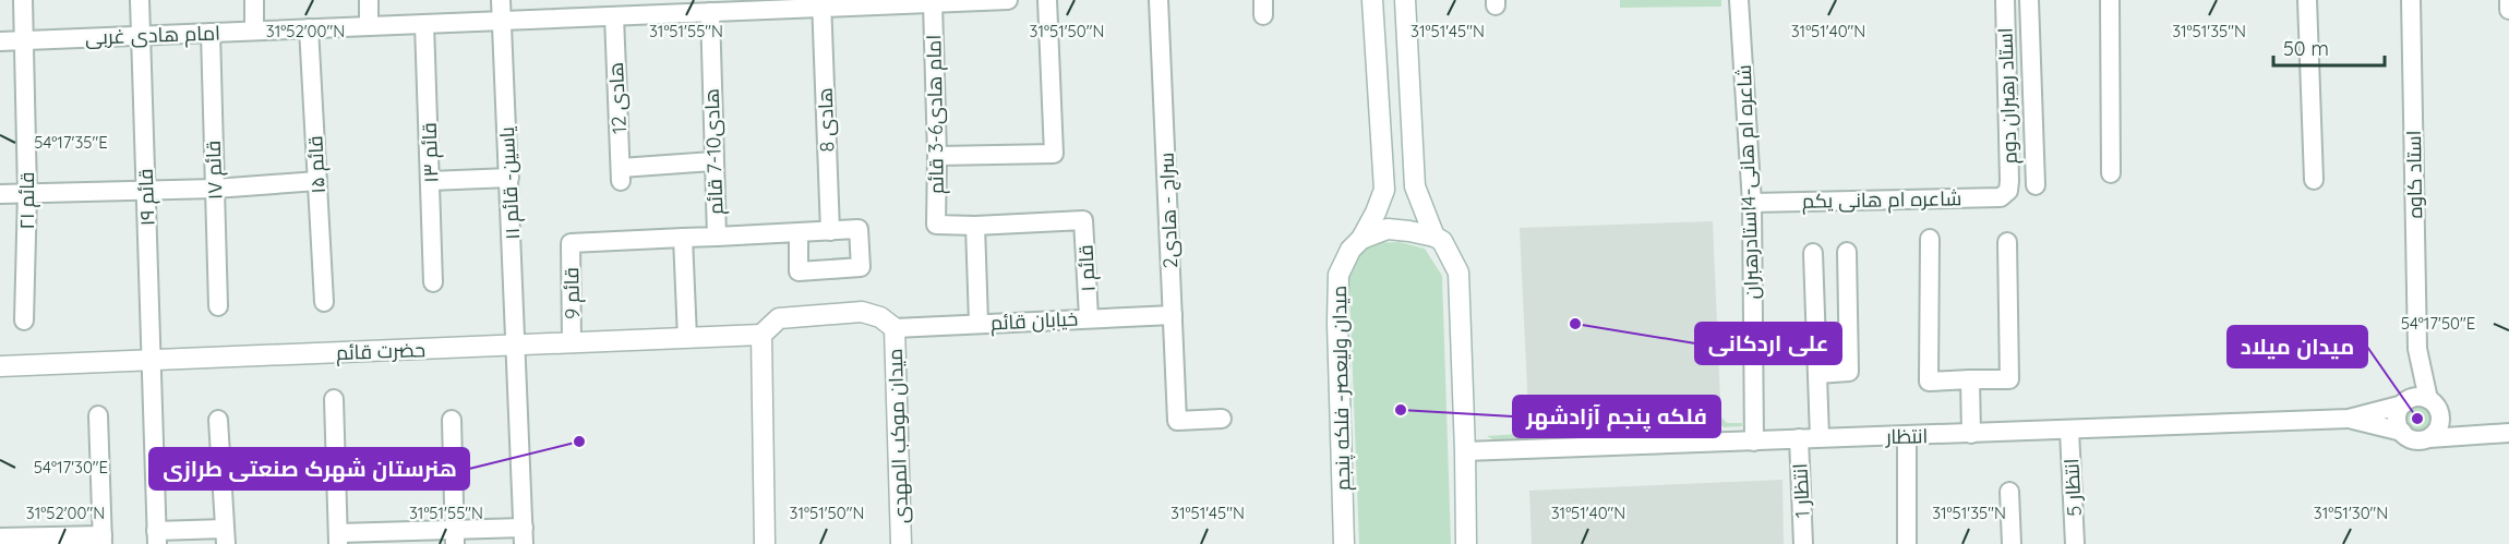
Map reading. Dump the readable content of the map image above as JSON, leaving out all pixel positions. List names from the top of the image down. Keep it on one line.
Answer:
{"streets":{"street":["امام هادی غربی","استاد رهبران دوم","12 هادی","امام هادی6-3 قائم","هادی 8","هادی10-7 قائم","قائم ۱۳","قائم ۱۵","قائم ۱۷","استاد کاوه","شاعره ام هانی-4استادرهبران","یاسین- قائم ۱۱","قائم ۱۹","شاعره ام هانی یکم","قائم ۲۱","سراج - هادی2","قائم ۱","قائم 9","خیابان قائم","حضرت قائم","میدان ولیعصر- فلکه پنجم","میدان موکب المهدی","انتظار","انتظار 5","انتظار 1"]},"crossings":[["امام هادی غربی","12 هادی"],["امام هادی غربی","امام هادی6-3 قائم"],["امام هادی غربی","هادی 8"],["امام هادی غربی","هادی10-7 قائم"],["امام هادی غربی","قائم ۱۳"],["امام هادی غربی","قائم ۱۵"],["امام هادی غربی","قائم ۱۷"],["امام هادی غربی","یاسین- قائم ۱۱"],["امام هادی غربی","قائم ۱۹"],["امام هادی غربی","قائم ۲۱"],["استاد رهبران دوم","شاعره ام هانی یکم"],["12 هادی","هادی10-7 قائم"],["امام هادی6-3 قائم","قائم ۱"],["هادی10-7 قائم","قائم 9"],["شاعره ام هانی-4استادرهبران","شاعره ام هانی یکم"],["شاعره ام هانی-4استادرهبران","انتظار"],["یاسین- قائم ۱۱","حضرت قائم"],["قائم ۱۹","حضرت قائم"],["سراج - هادی2","خیابان قائم"],["قائم ۱","خیابان قائم"],["قائم 9","حضرت قائم"],["خیابان قائم","میدان موکب المهدی"],["حضرت قائم","میدان موکب المهدی"],["انتظار","انتظار 5"],["انتظار","انتظار 1"]],"places":["علی اردکانی","فلکه پنجم آزادشهر","میدان میلاد","هنرستان شهرک صنعتی طرازی"],"scale_bar":"50 m","coordinates":["31°52'00\"N","31°51'55\"N","31°51'50\"N","31°51'45\"N","31°51'40\"N","31°51'35\"N","54°17'35\"E","54°17'50\"E","54°17'30\"E","31°51'30\"N"]}
